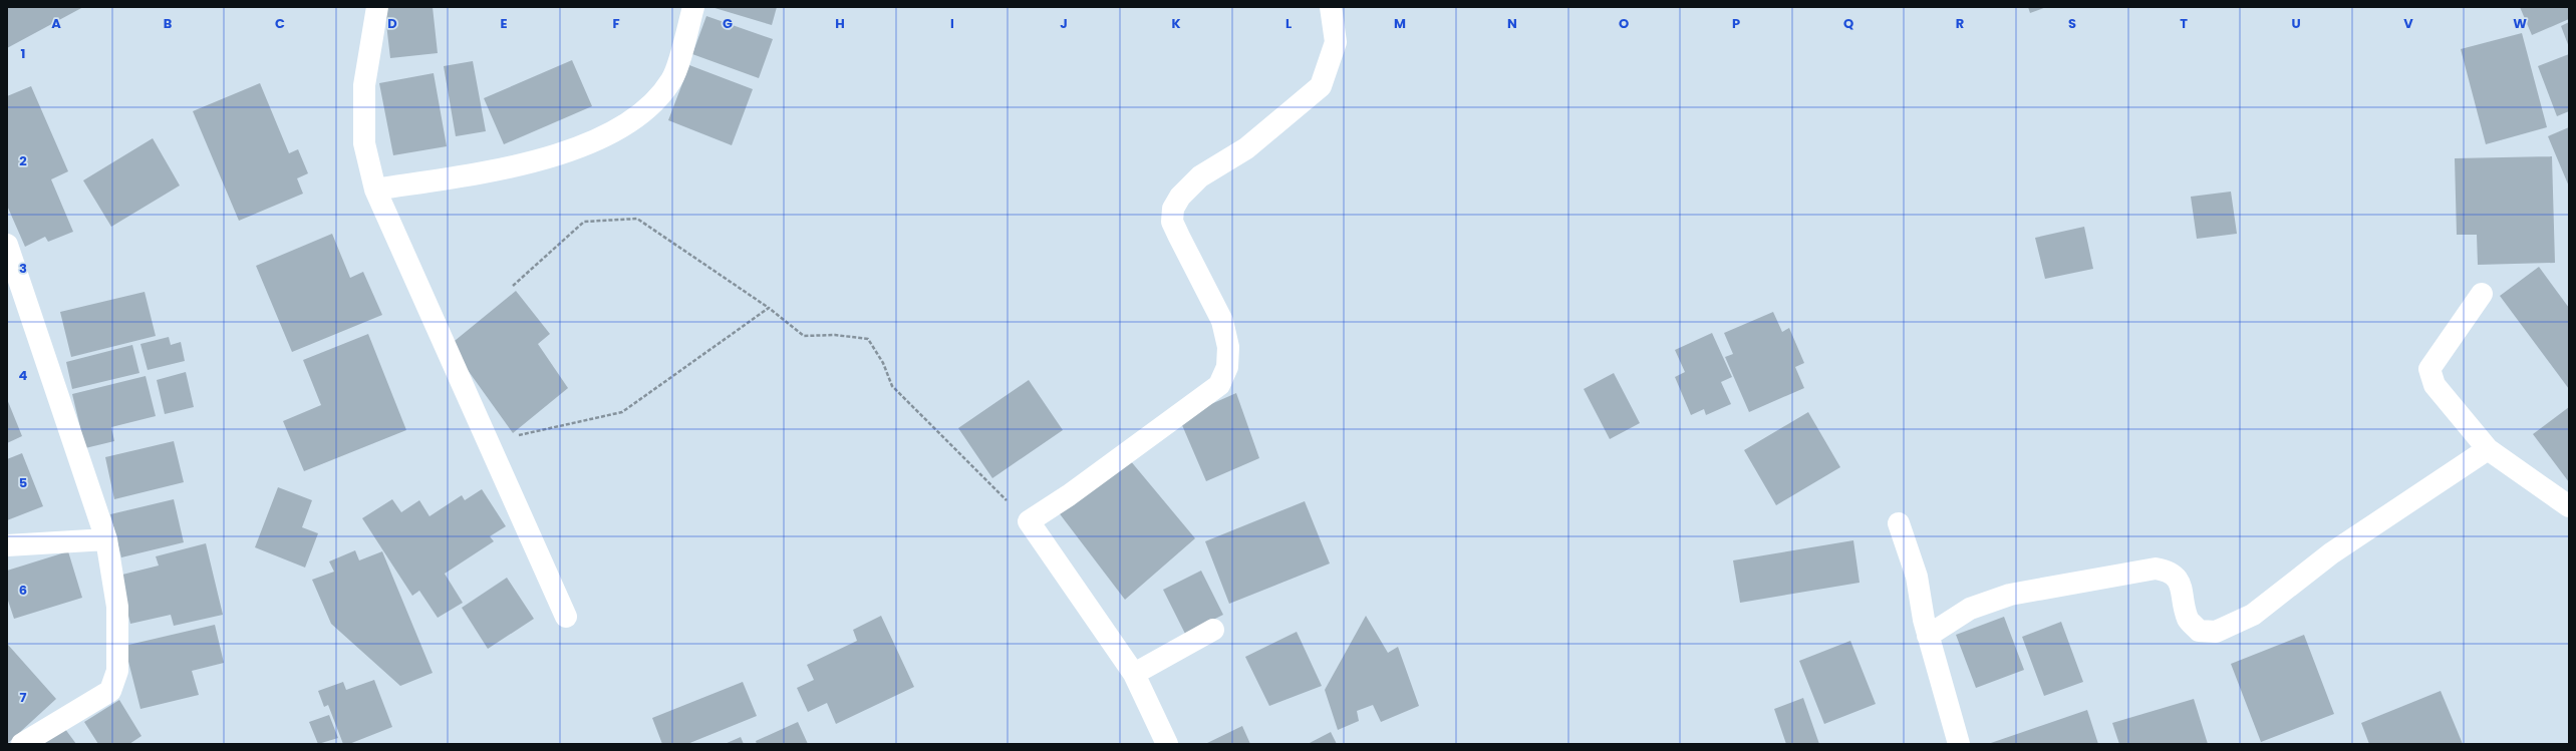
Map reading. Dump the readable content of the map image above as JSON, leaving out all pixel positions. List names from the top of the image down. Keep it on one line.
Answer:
{"grid":{"columns":["A","B","C","D","E","F","G","H","I","J","K","L","M","N","O","P","Q","R","S","T","U","V","W"],"rows":["1","2","3","4","5","6","7"]}}
